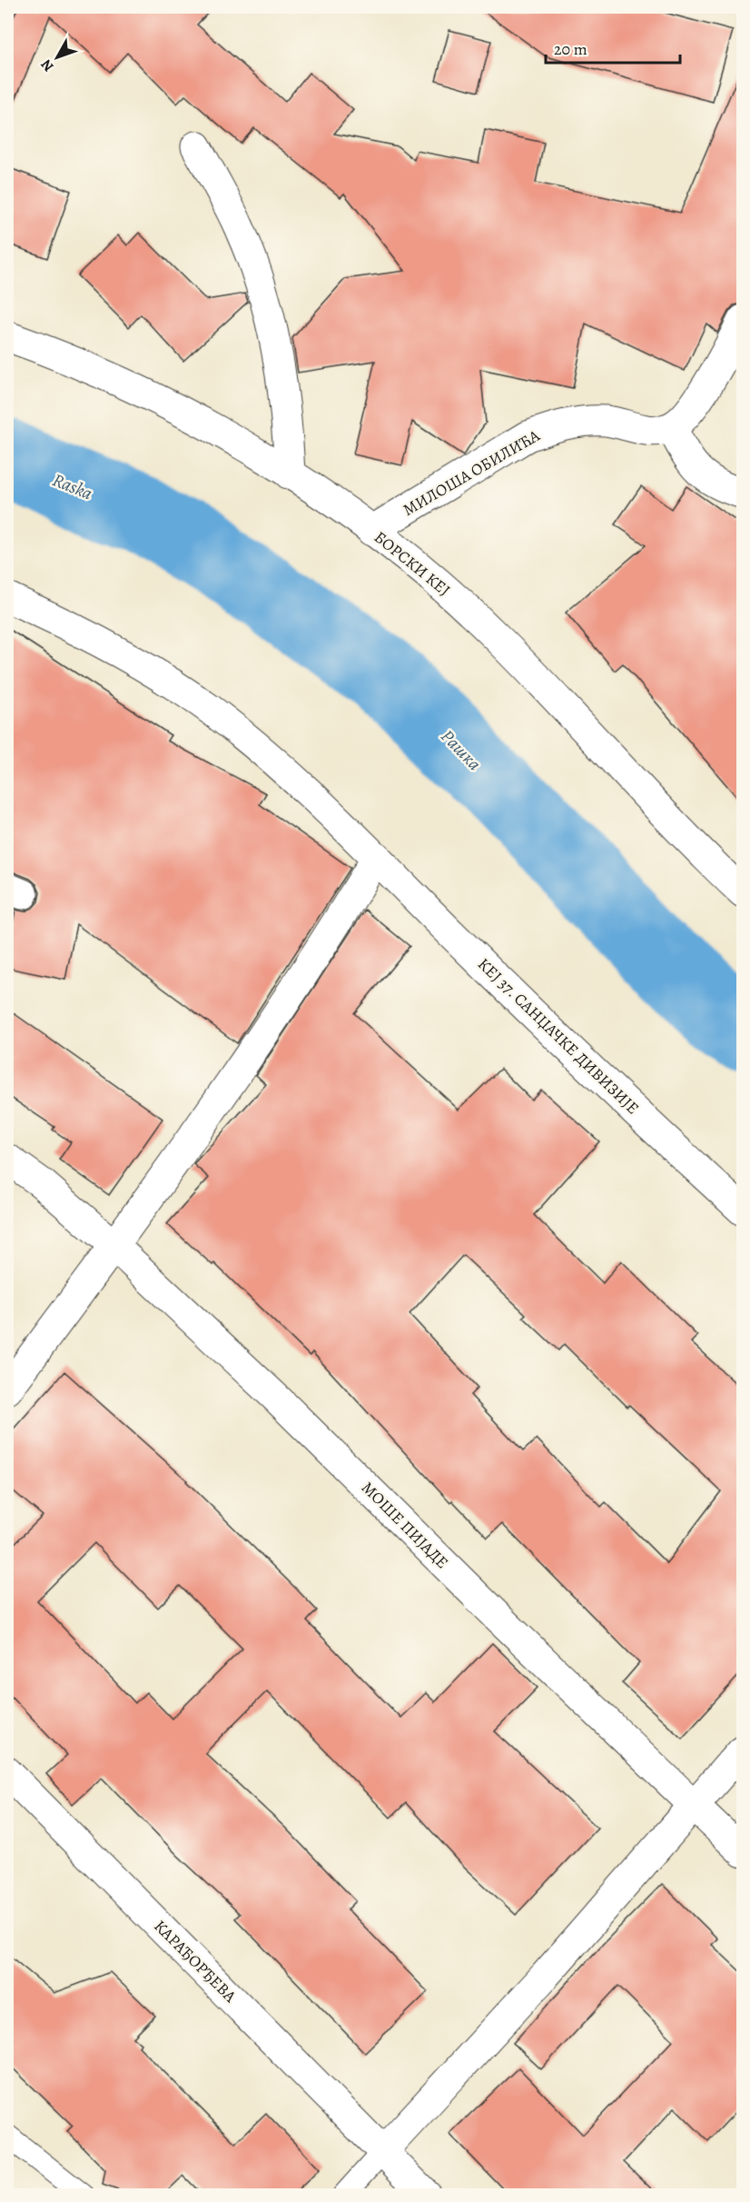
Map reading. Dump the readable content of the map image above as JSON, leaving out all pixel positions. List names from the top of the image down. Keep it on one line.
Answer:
{"streets":{"street":["МИЛОША ОБИЛИЋА","БОРСКИ КЕЈ","КЕЈ 37. САНЏАЧКЕ ДИВИЗИЈЕ","МОШЕ ПИЈАДЕ","КАРАЂОРЂЕВА"]},"crossings":[["МИЛОША ОБИЛИЋА","БОРСКИ КЕЈ"]],"water":["Raska","Рашка"],"scale_bar":"20 m","north":"bottom left"}
